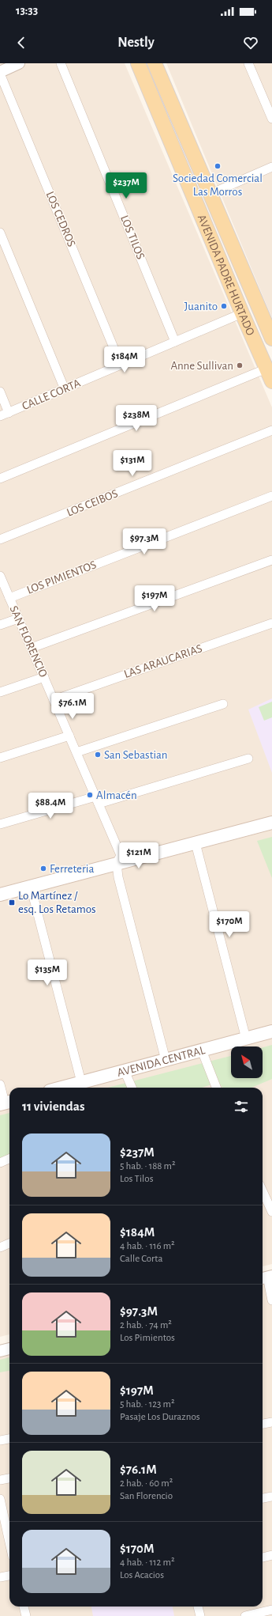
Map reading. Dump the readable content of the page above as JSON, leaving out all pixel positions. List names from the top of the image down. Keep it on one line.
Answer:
{"streets":{"main road":["AVENIDA PADRE HURTADO","AVENIDA CENTRAL"],"street":["LOS CEDROS","LOS TILOS","CALLE CORTA","LOS CEIBOS","LOS PIMIENTOS","SAN FLORENCIO","LAS ARAUCARIAS"]},"crossings":[["LOS CEDROS","CALLE CORTA"],["LOS TILOS","CALLE CORTA"],["AVENIDA PADRE HURTADO","CALLE CORTA"],["LOS PIMIENTOS","SAN FLORENCIO"],["SAN FLORENCIO","LAS ARAUCARIAS"],["SAN FLORENCIO","AVENIDA CENTRAL"]],"places":{"other":["Sociedad Comercial Las Morros","Juanito","Anne Sullivan","San Sebastian","Almacén","Ferreteria"],"transit":["Lo Martínez / esq. Los Retamos"]},"north":"top left","page":{"status":"13:33","header":"Nestly","price":["$237M","$184M","$238M","$131M","$97.3M","$197M","$76.1M","$88.4M","$121M","$170M","$135M"],"heading":"11 viviendas","list":[{"name":"$237M","note":"5 hab. · 188 m² · Los Tilos"},{"name":"$184M","note":"4 hab. · 116 m² · Calle Corta"},{"name":"$97.3M","note":"2 hab. · 74 m² · Los Pimientos"},{"name":"$197M","note":"5 hab. · 123 m² · Pasaje Los Duraznos"},{"name":"$76.1M","note":"2 hab. · 60 m² · San Florencio"},{"name":"$170M","note":"4 hab. · 112 m² · Los Acacios"}]}}
